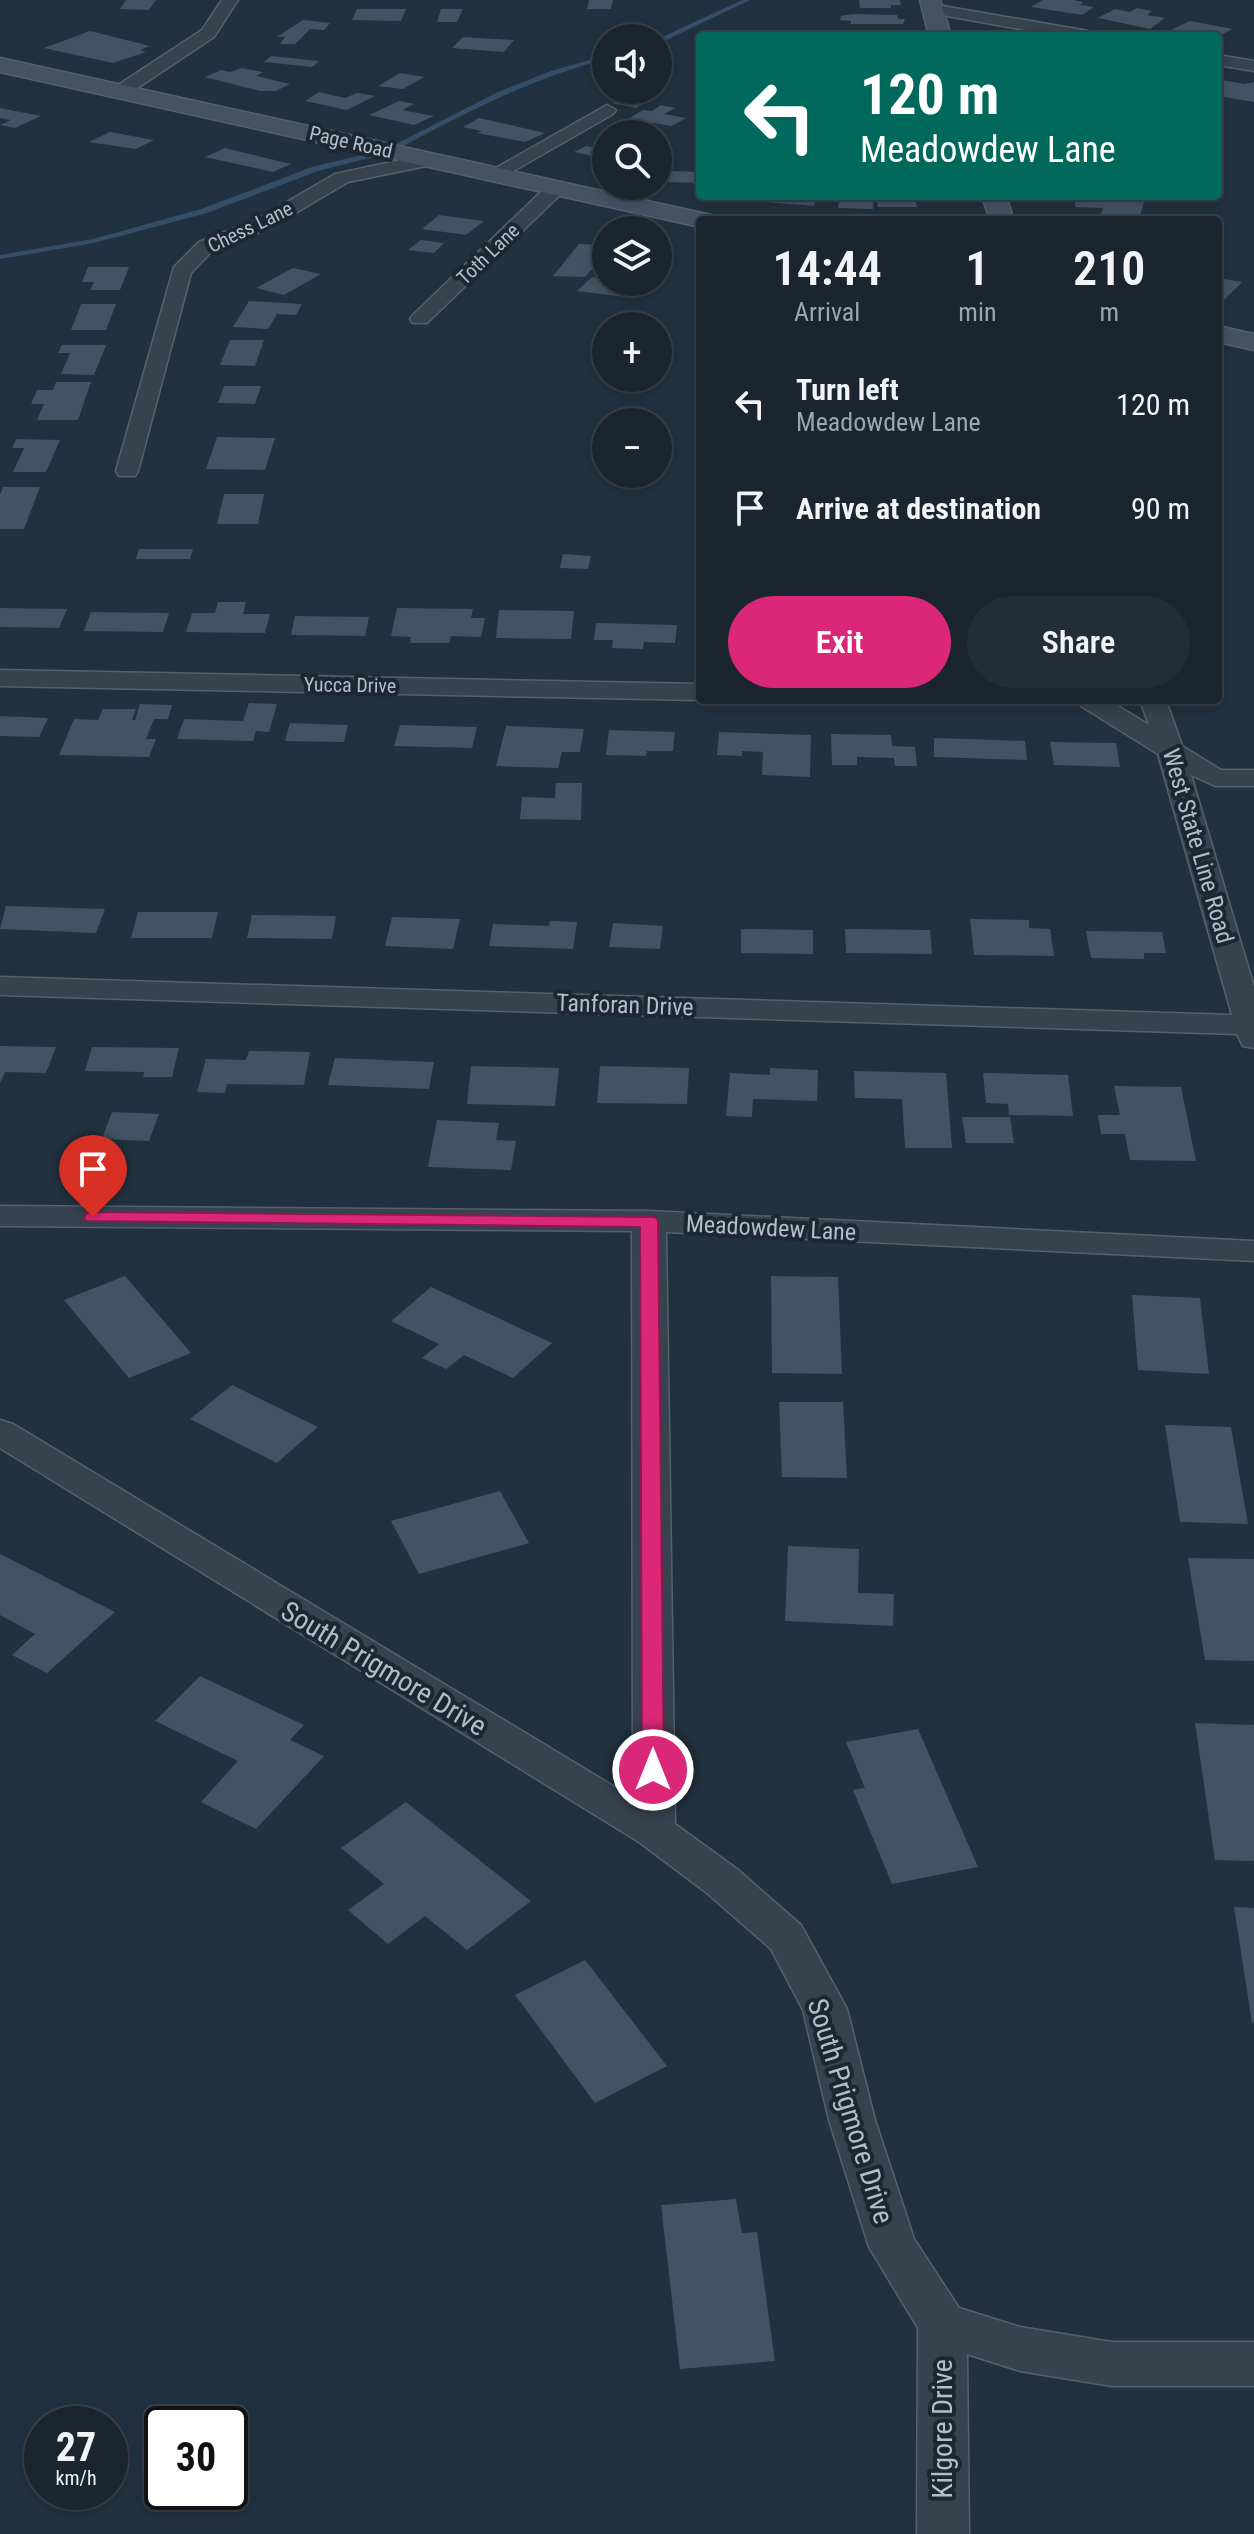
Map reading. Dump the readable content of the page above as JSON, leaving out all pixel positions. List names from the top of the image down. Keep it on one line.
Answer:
{"streets":{"main road":["Page Road"],"street":["Chess Lane","Toth Lane","Yucca Drive","West State Line Road","Tanforan Drive","Meadowdew Lane","South Prigmore Drive","Kilgore Drive"]},"crossings":[["Page Road","Chess Lane"],["Page Road","Toth Lane"],["West State Line Road","Tanforan Drive"],["South Prigmore Drive","Kilgore Drive"]],"page":{"map_buttons":["+","−"],"turn":["120 m","Meadowdew Lane"],"eta":["14:44","Arrival","1","min","210","m"],"list":[{"name":"Turn left","note":"Meadowdew Lane","value":"120 m"},{"name":"Arrive at destination","value":"90 m"}],"buttons":["Exit","Share"],"speed":"27 km/h","limit":"30"}}
